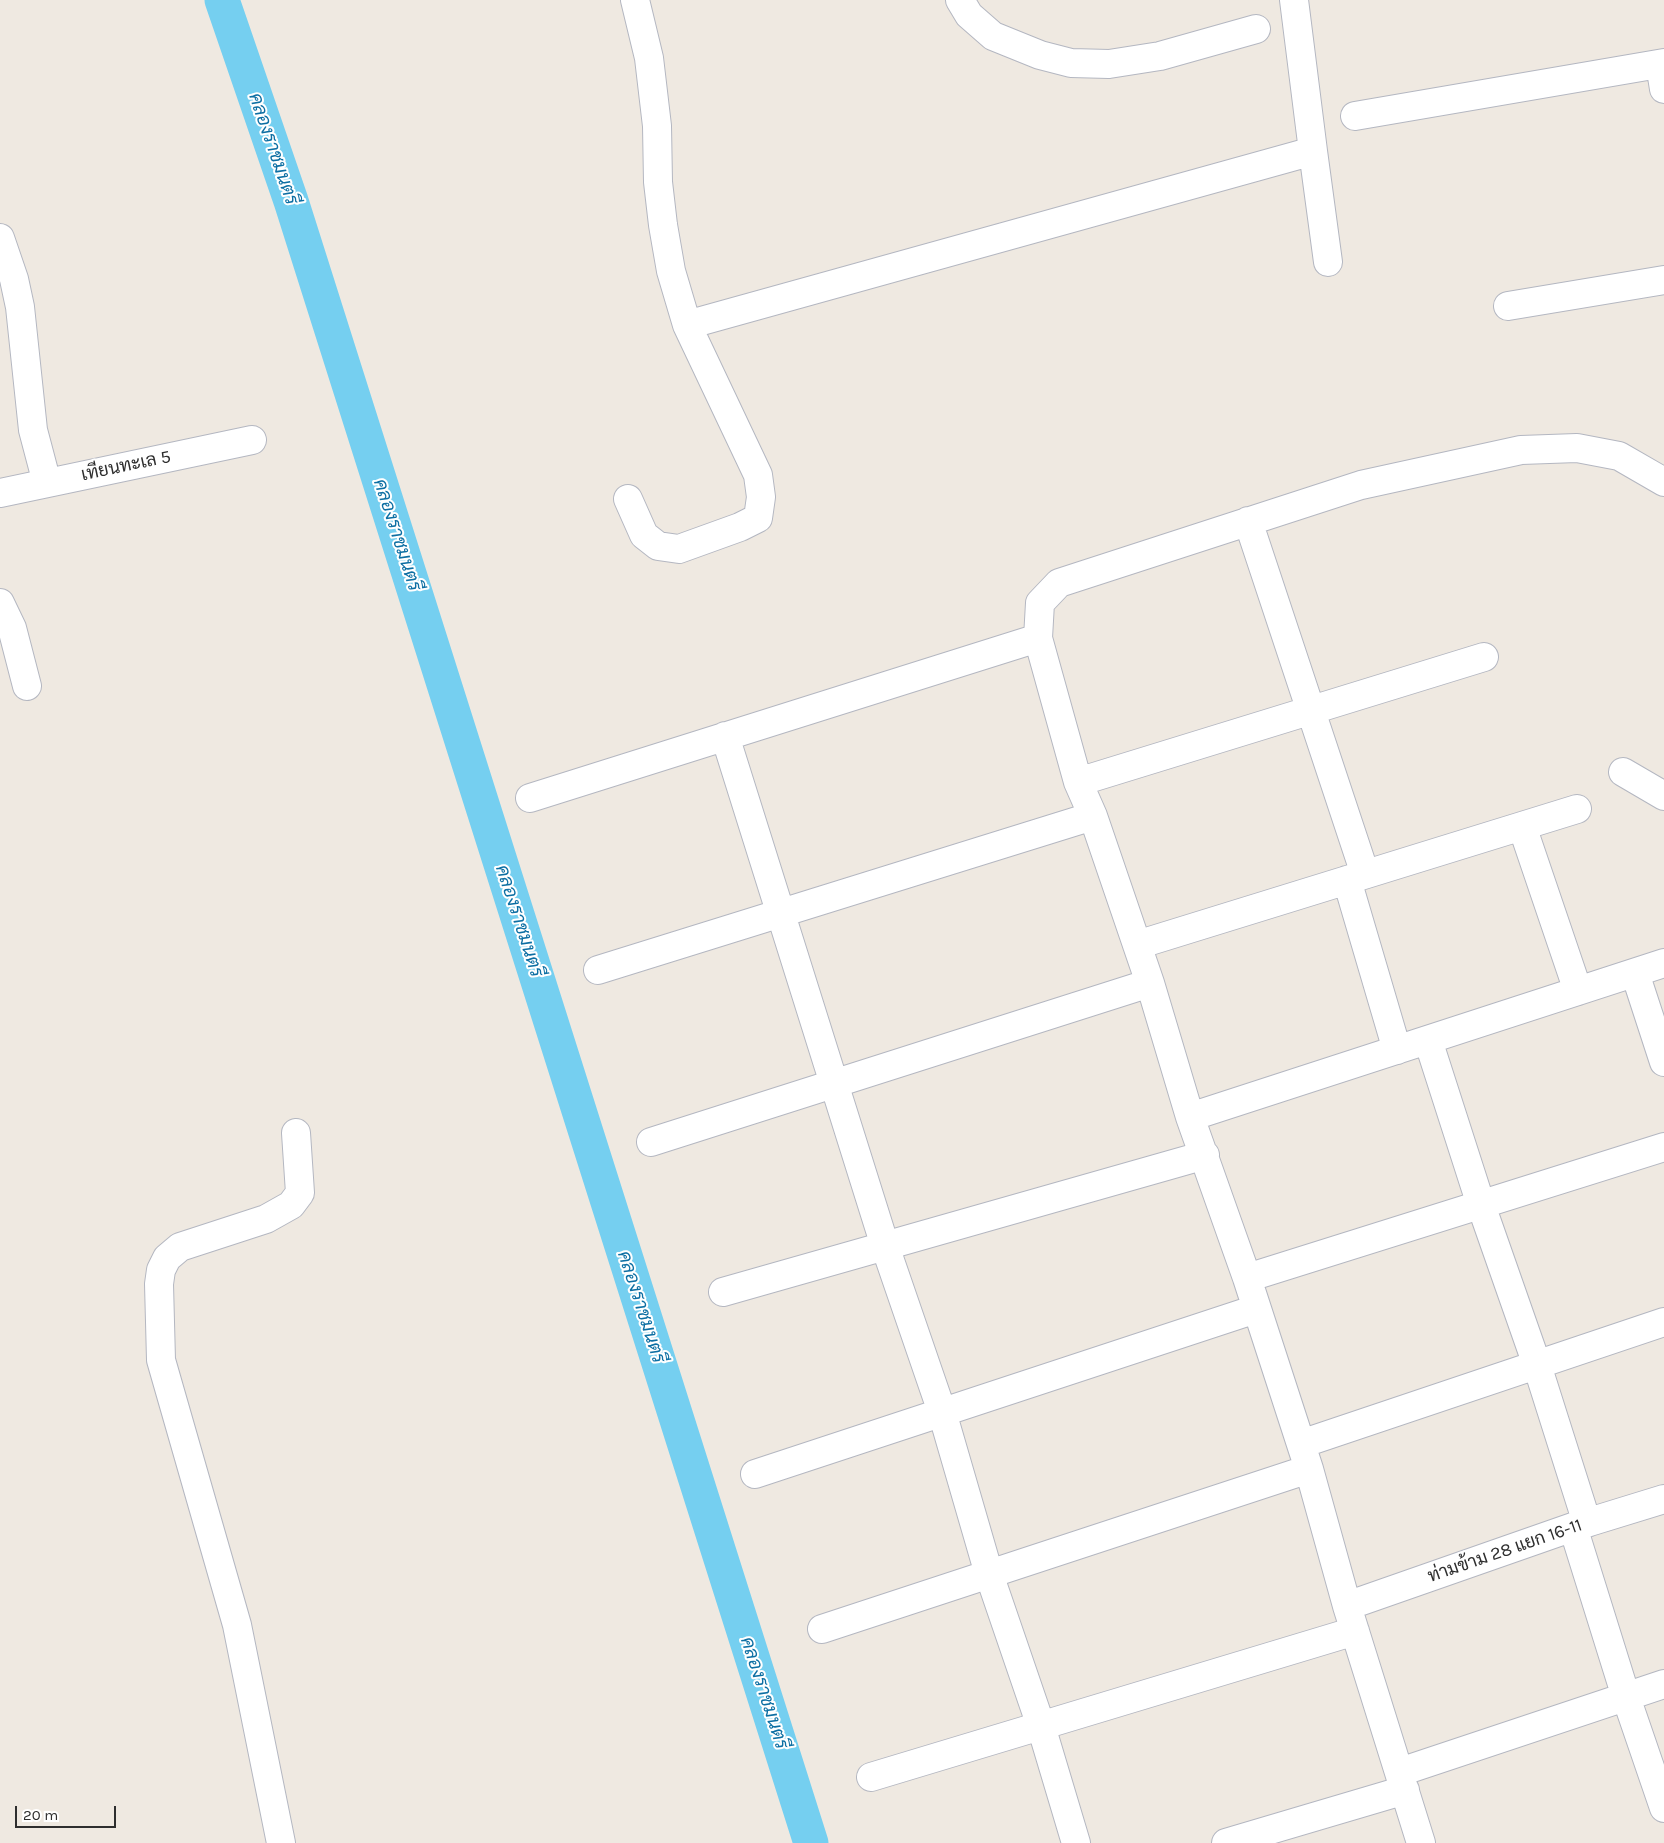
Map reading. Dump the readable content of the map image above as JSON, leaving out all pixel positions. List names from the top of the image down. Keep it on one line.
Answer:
{"streets":{"street":["เทียนทะเล 5","ท่ามข้าม 28 แยก 16-11"]},"water":["คลองราชมนตรี"],"scale_bar":"20 m"}
